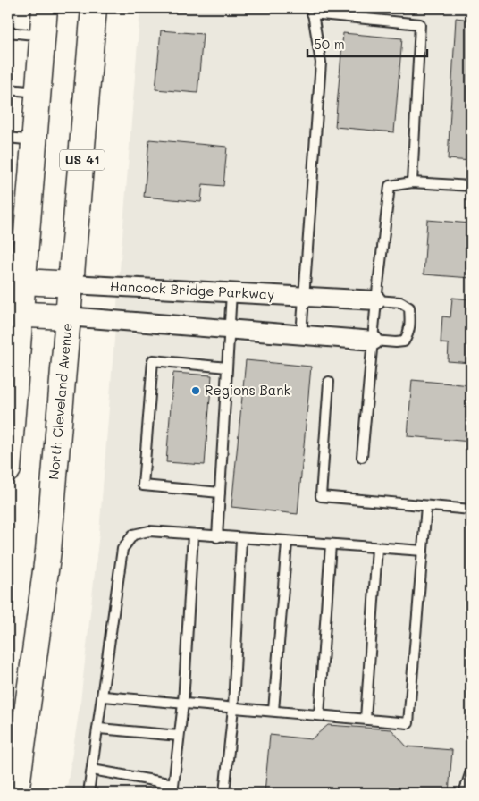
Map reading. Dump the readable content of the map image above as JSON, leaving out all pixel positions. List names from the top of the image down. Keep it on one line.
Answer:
{"streets":{"main road":["US 41","Hancock Bridge Parkway","North Cleveland Avenue"]},"crossings":[["Hancock Bridge Parkway","North Cleveland Avenue"]],"places":["Regions Bank"],"scale_bar":"50 m"}
